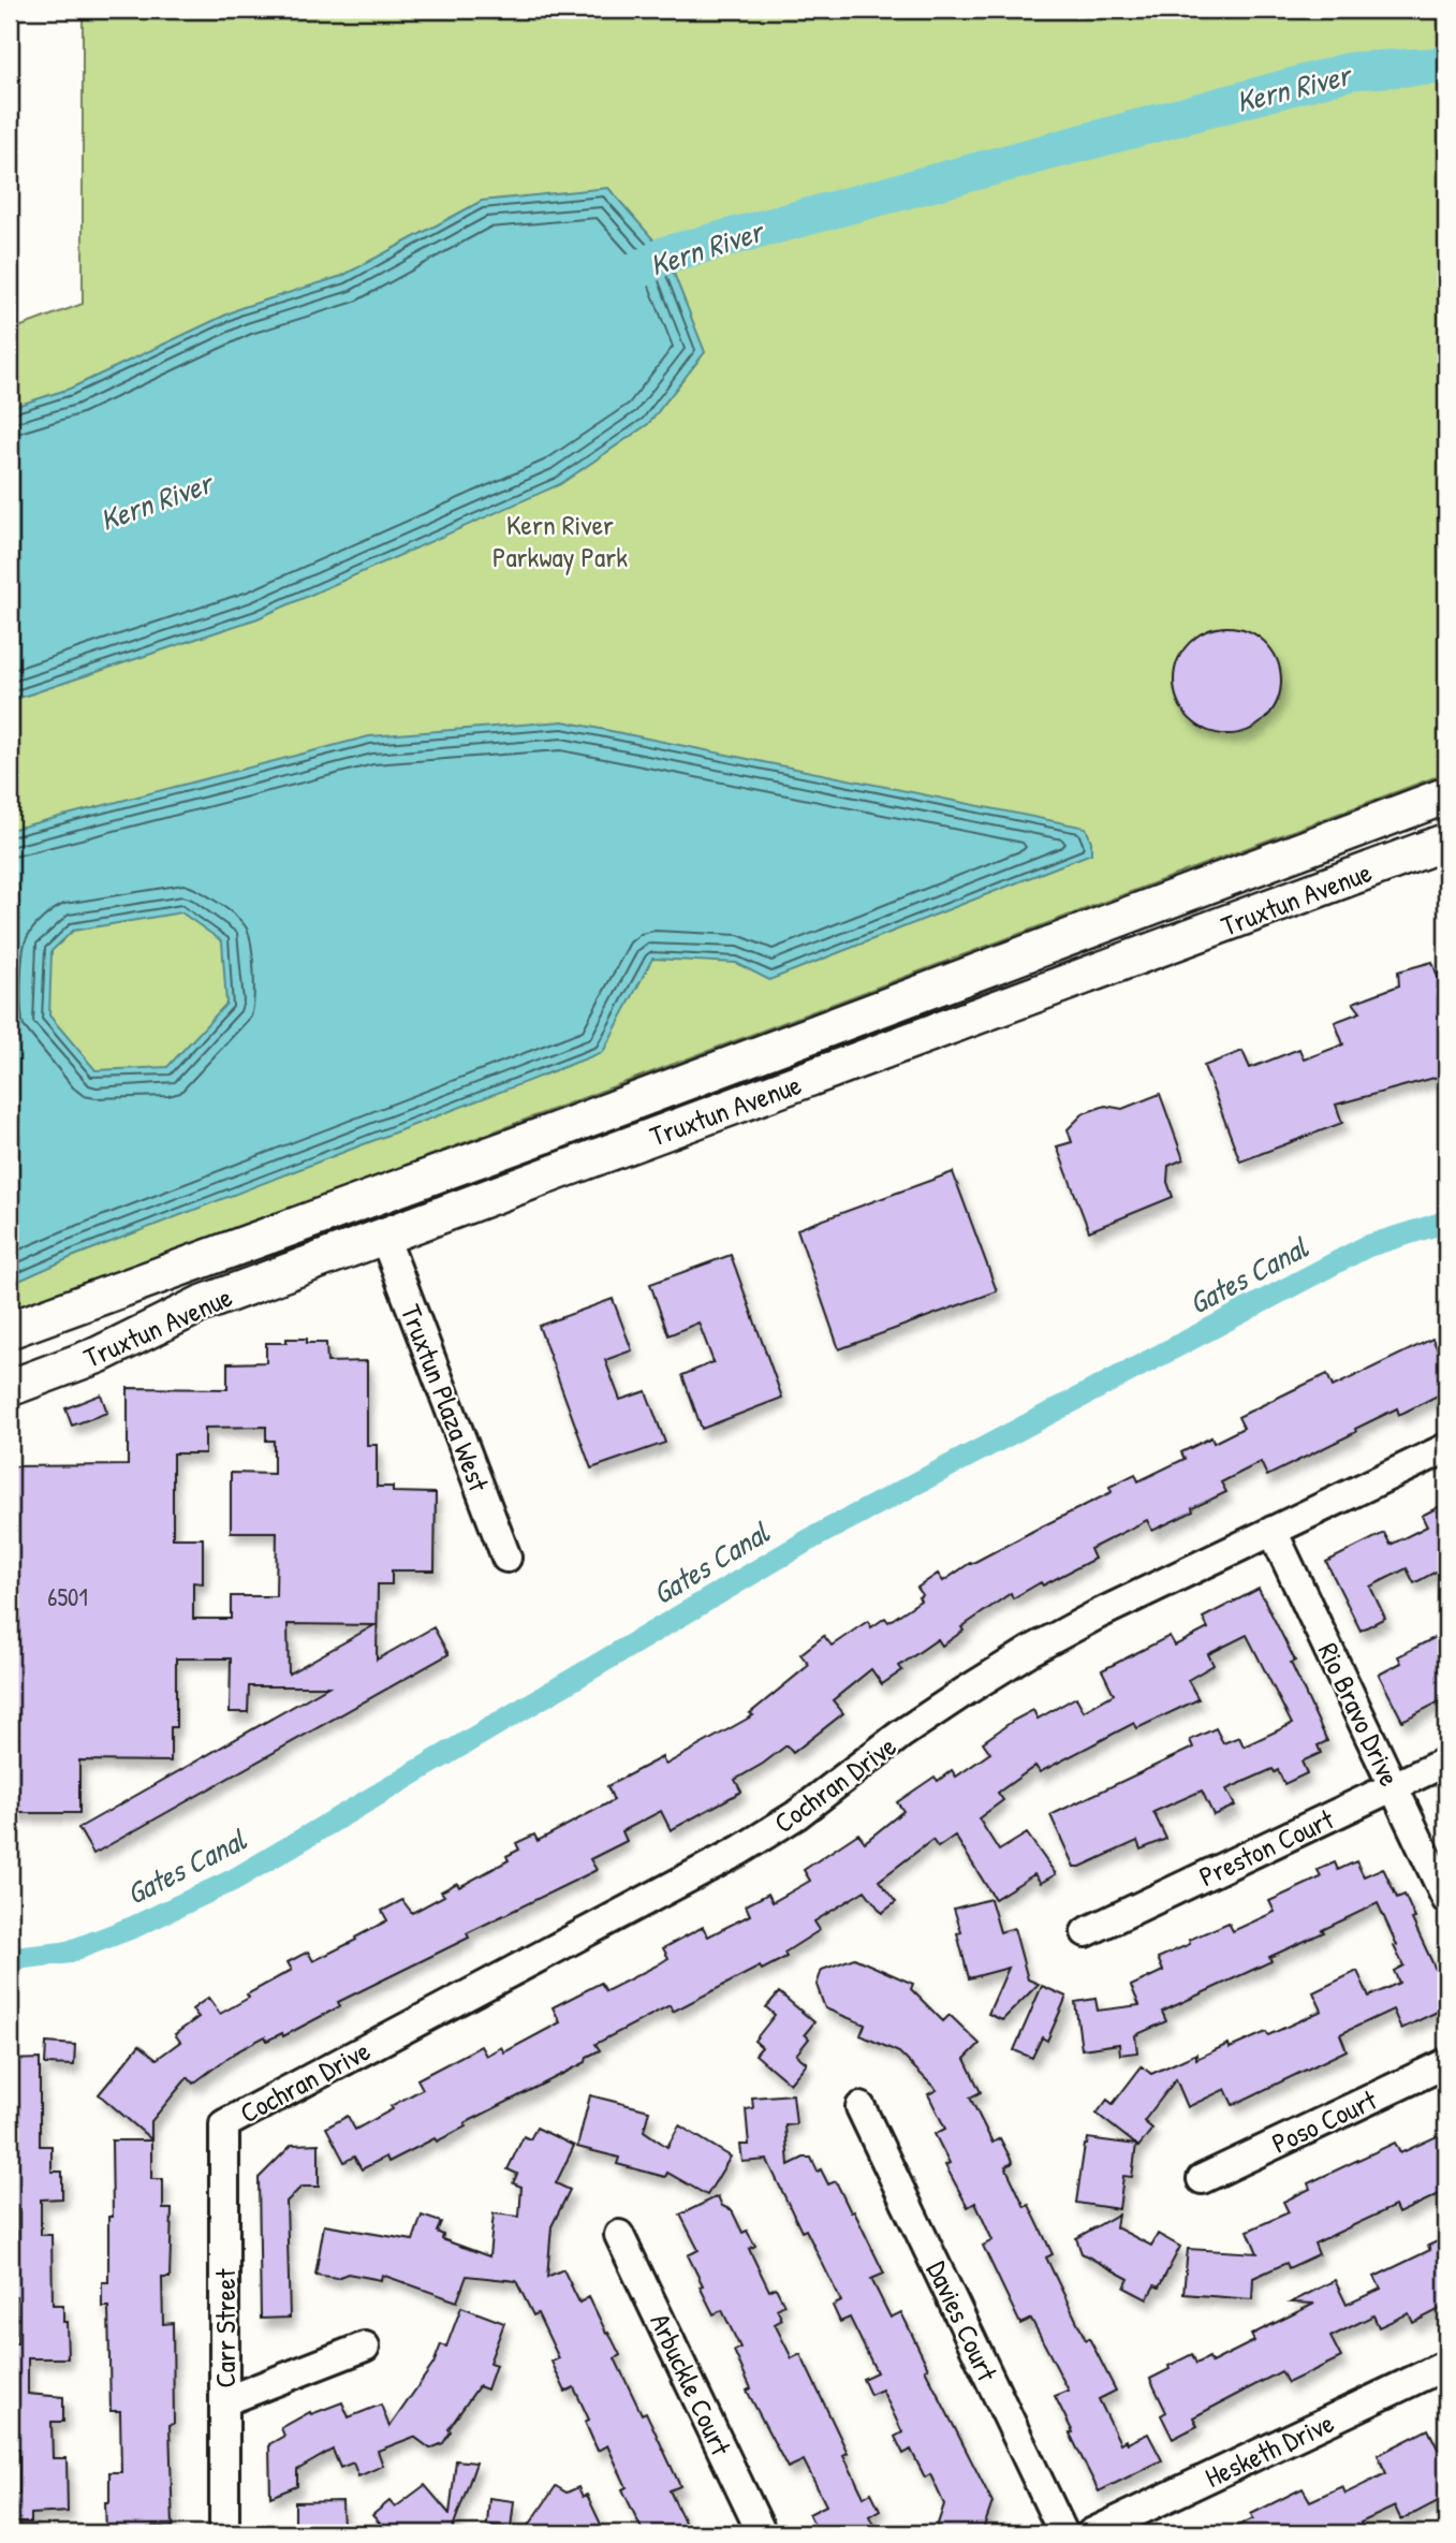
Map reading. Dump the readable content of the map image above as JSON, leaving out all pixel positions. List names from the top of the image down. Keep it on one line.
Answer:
{"streets":{"main road":["Truxtun Avenue"],"street":["Truxtun Plaza West","Rio Bravo Drive","Cochran Drive","Preston Court","Poso Court","Davies Court","Carr Street","Arbuckle Court","Hesketh Drive"]},"crossings":[["Truxtun Avenue","Truxtun Plaza West"],["Rio Bravo Drive","Cochran Drive"],["Rio Bravo Drive","Preston Court"],["Cochran Drive","Carr Street"]],"water":["Kern River","Gates Canal"],"parks":["Kern River Parkway Park"],"house_numbers":["6501"]}
